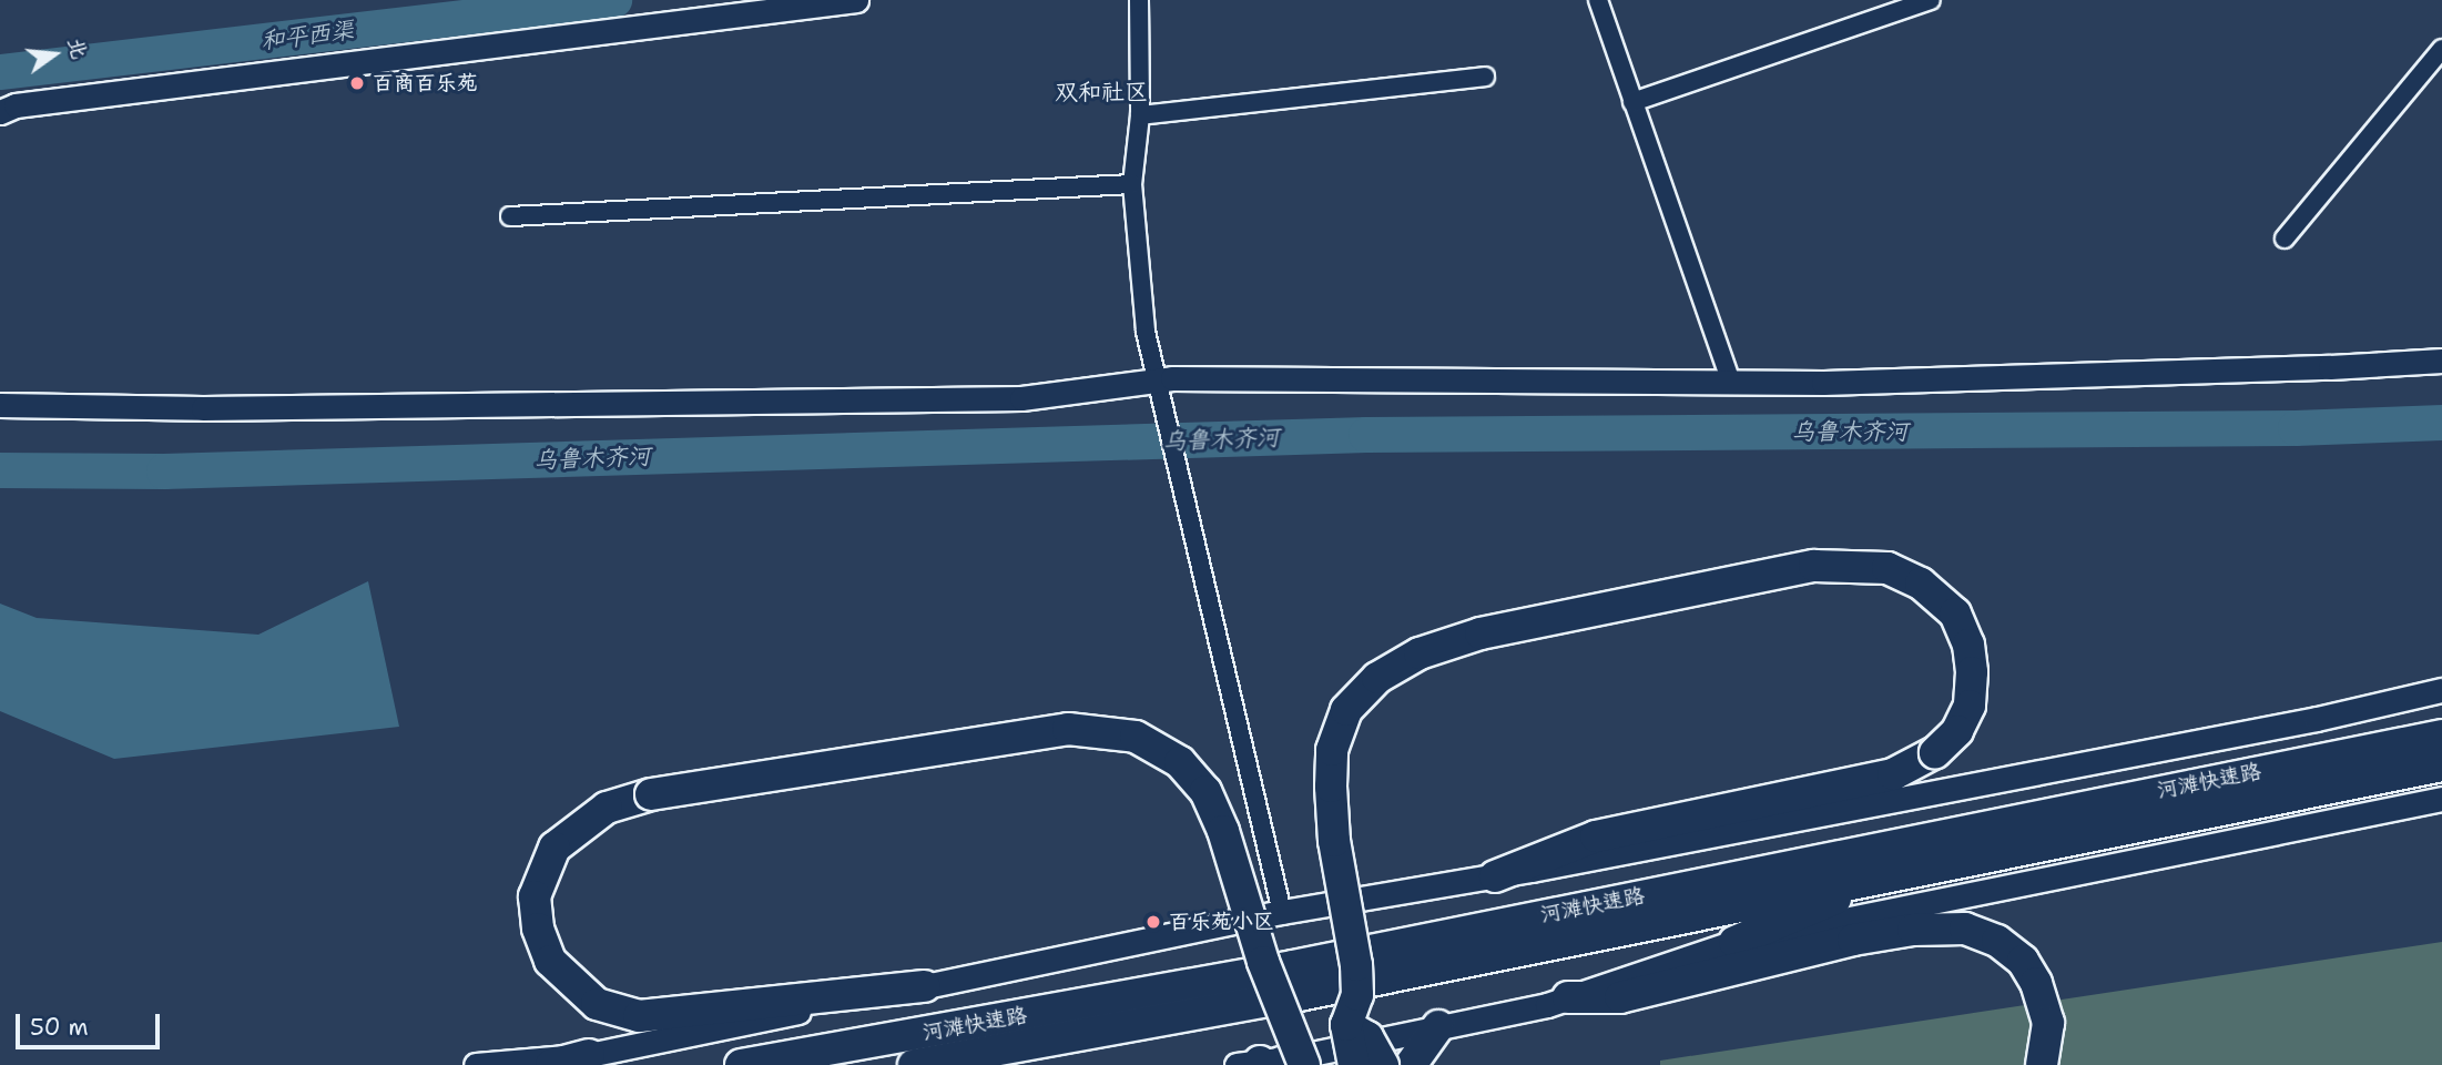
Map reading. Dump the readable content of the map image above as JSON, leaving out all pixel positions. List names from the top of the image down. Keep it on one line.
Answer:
{"streets":{"highway":["河滩快速路"]},"districts":["双和社区"],"water":["和平西渠","乌鲁木齐河"],"places":["百商百乐苑","百乐苑小区"],"scale_bar":"50 m","north":"right"}
